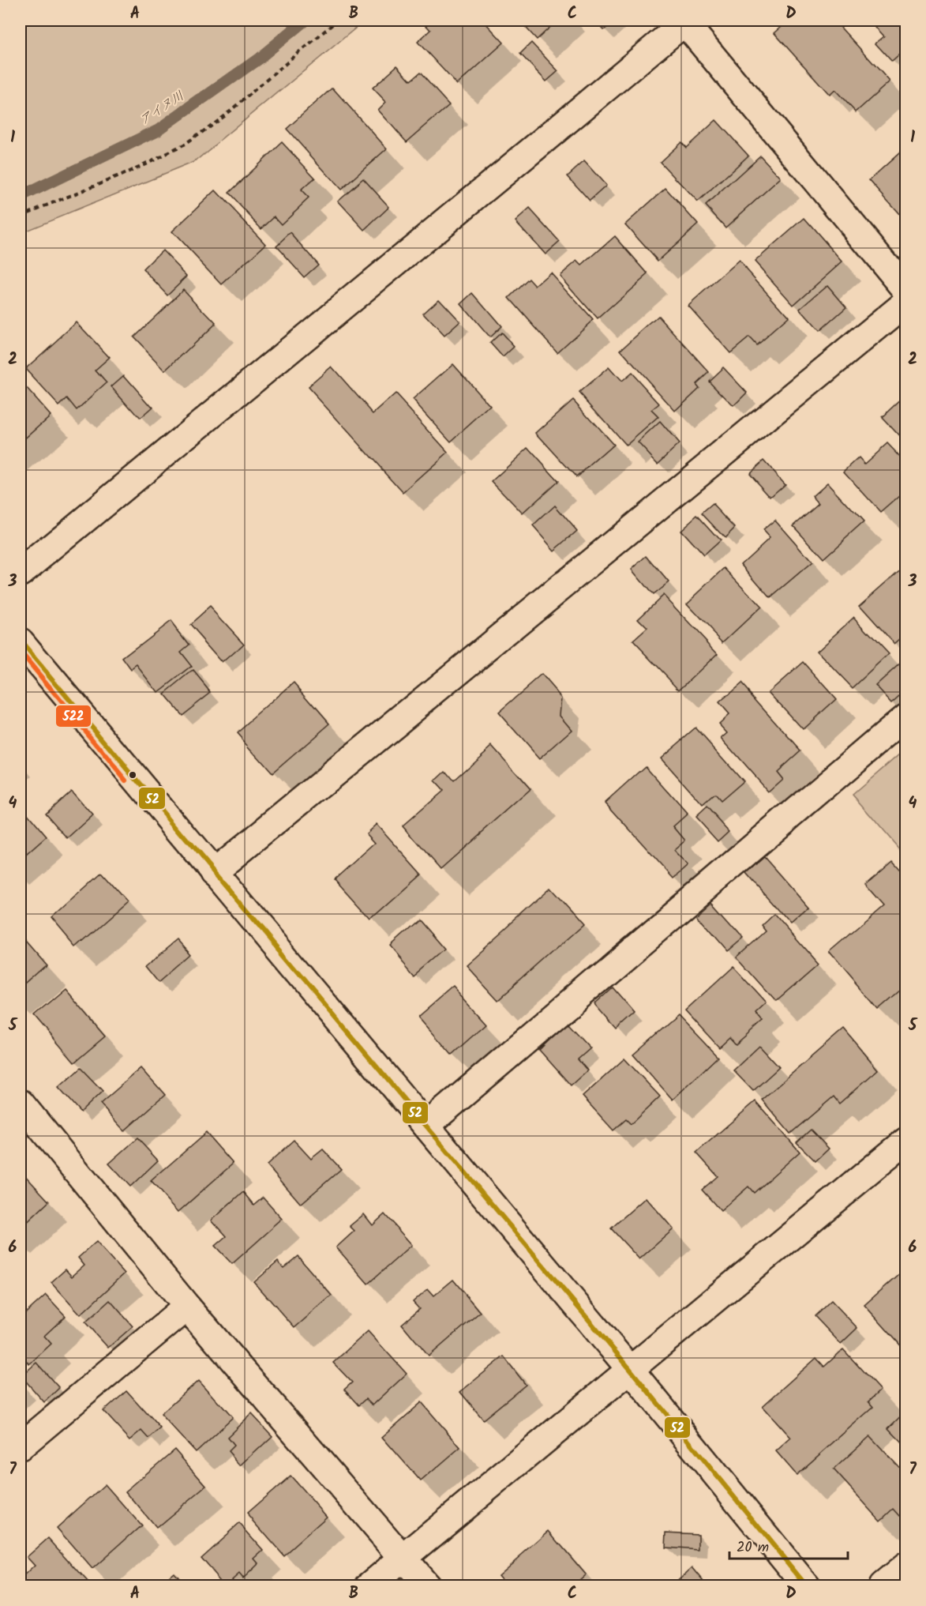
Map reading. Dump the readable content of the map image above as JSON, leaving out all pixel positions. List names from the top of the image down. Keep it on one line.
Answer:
{"water":["アイヌ川"],"lines":["transit line 52","transit line 522"],"scale_bar":"20 m","grid":{"columns":["A","B","C","D"],"rows":["1","2","3","4","5","6","7"]}}
